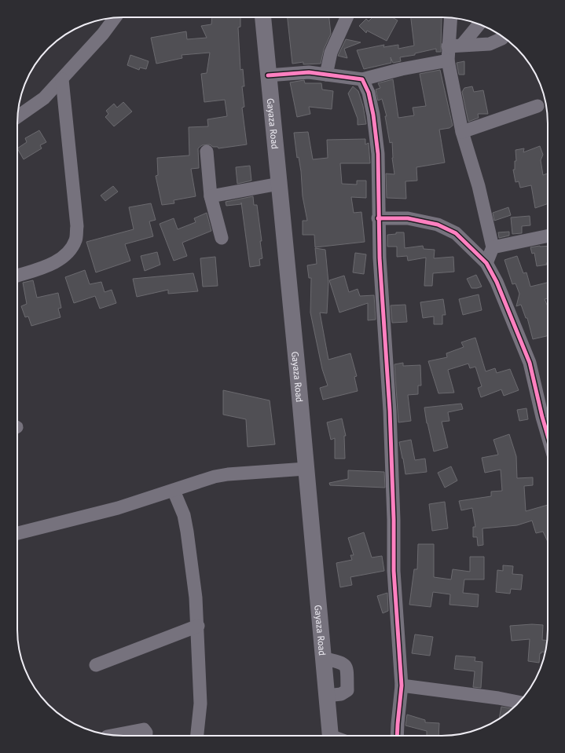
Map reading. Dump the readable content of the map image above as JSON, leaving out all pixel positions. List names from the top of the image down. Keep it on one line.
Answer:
{"streets":{"main road":["Gayaza Road"]}}
